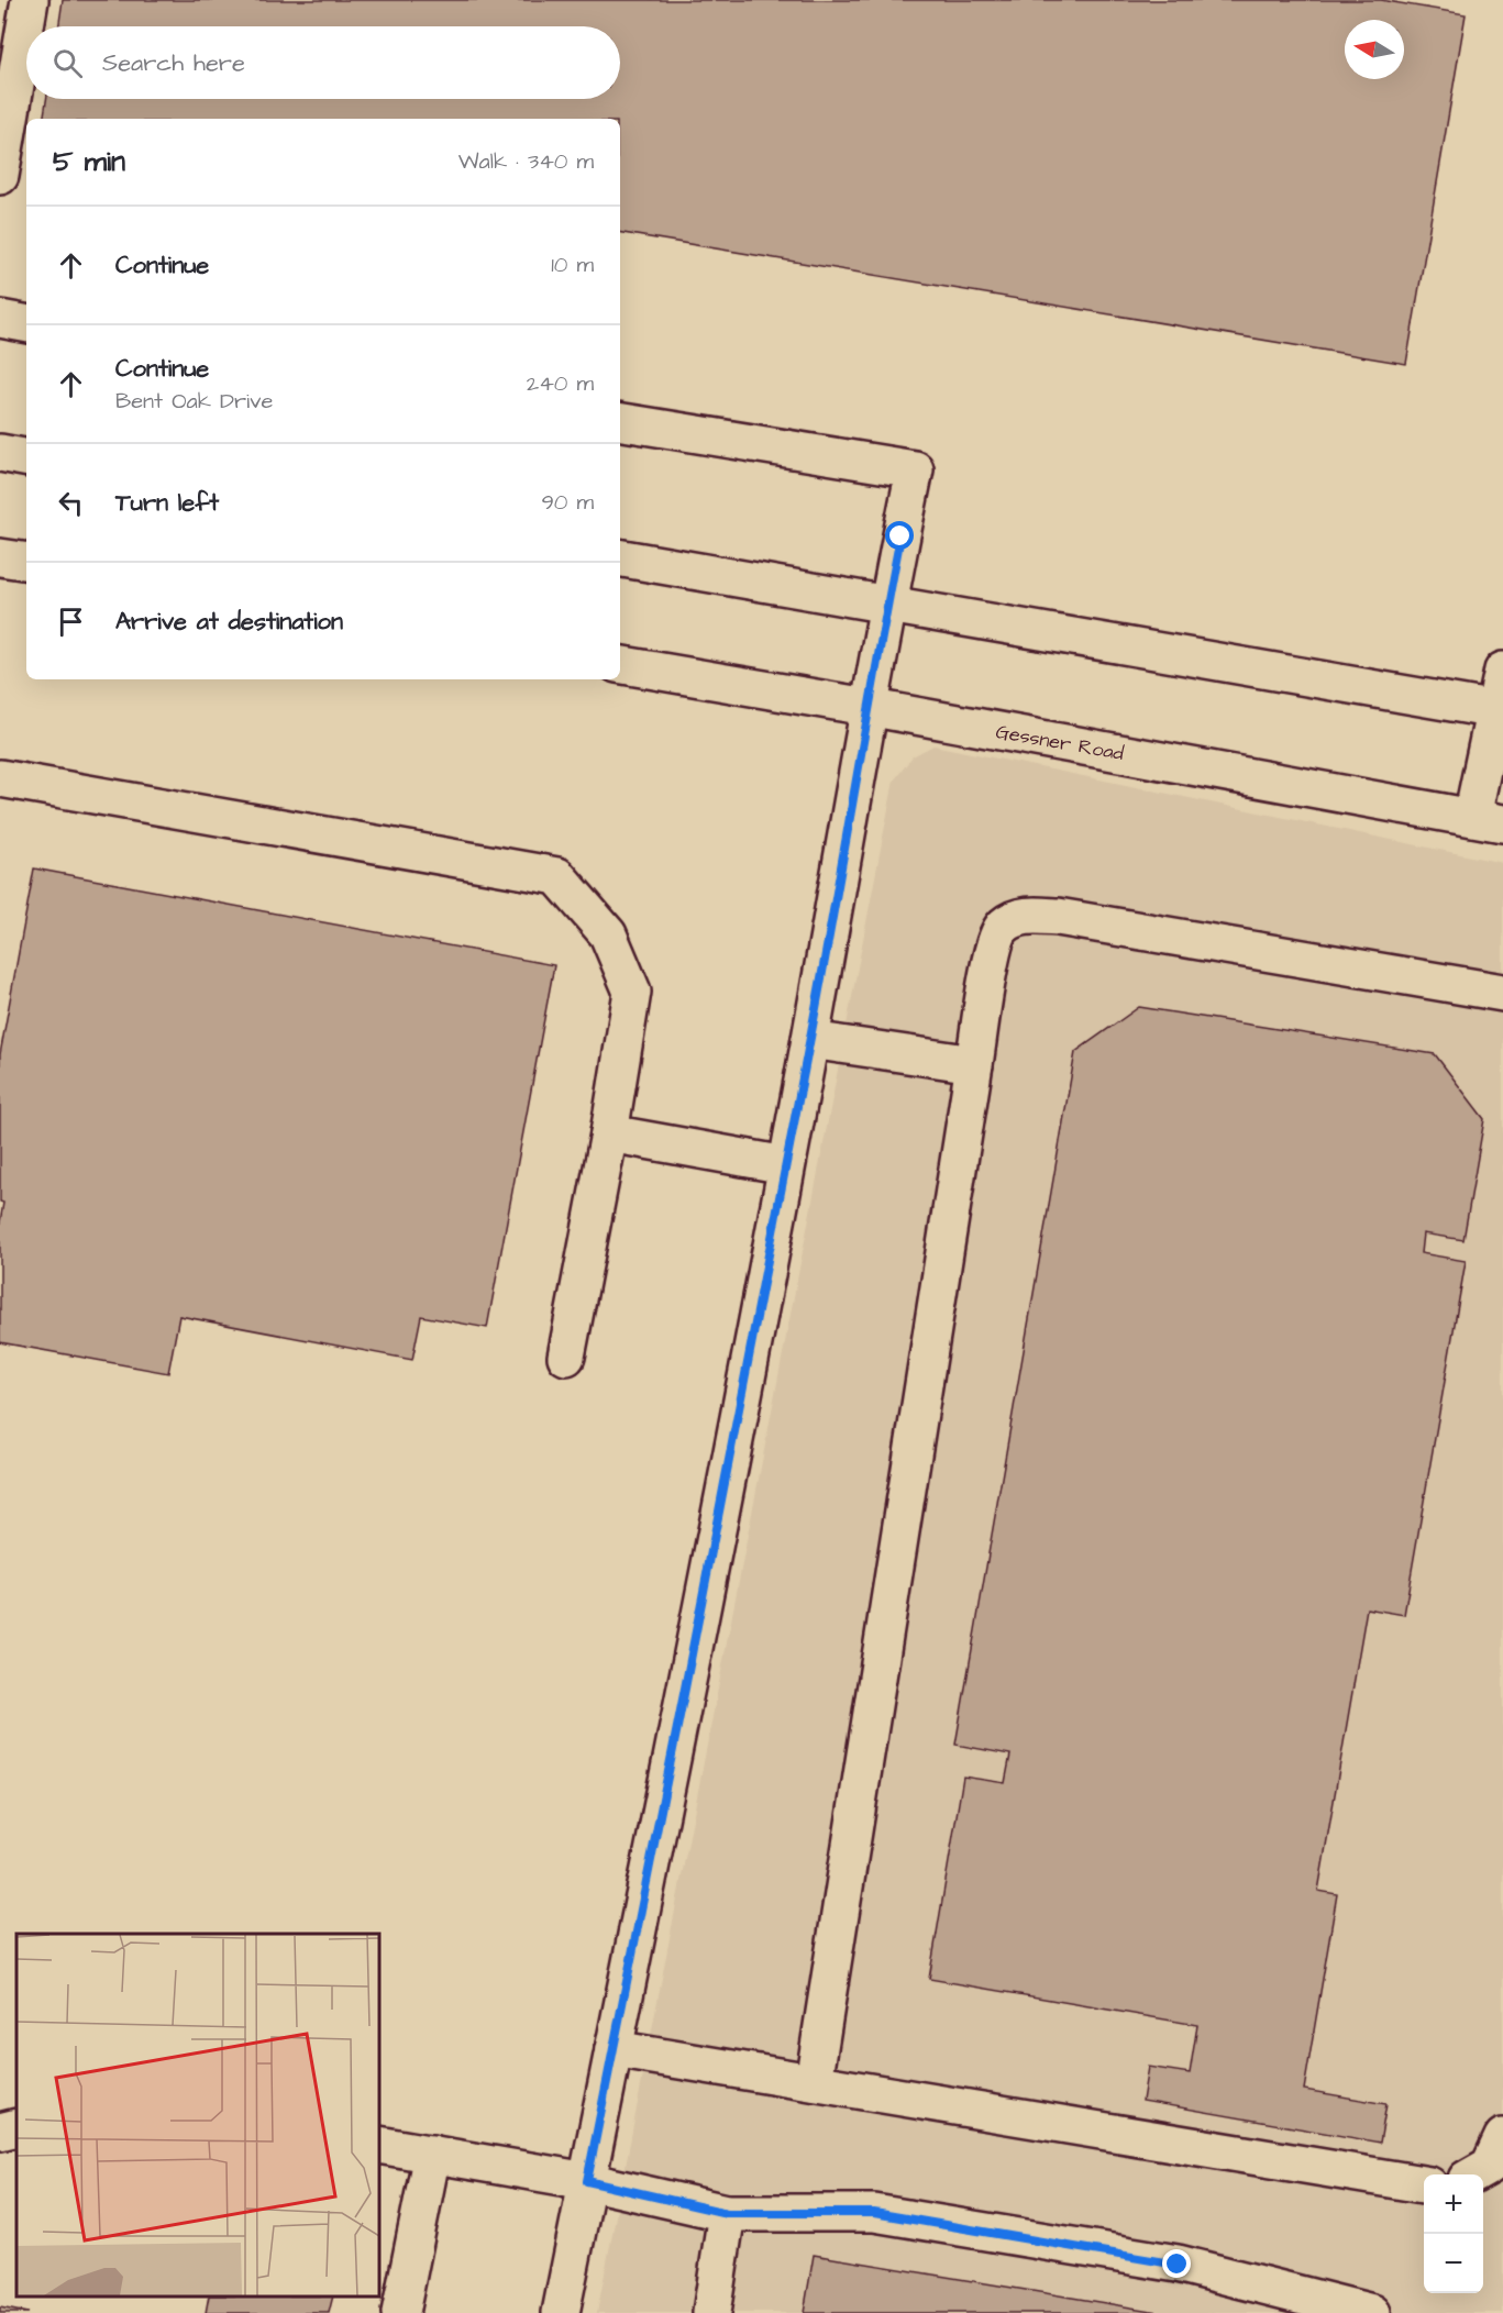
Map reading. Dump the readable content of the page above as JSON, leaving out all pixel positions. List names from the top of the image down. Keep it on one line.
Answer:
{"streets":{"street":["Gessner Road"]},"north":"left","page":{"search":"Search here","heading":["5 min","Walk · 340 m"],"list":[["Continue","10 m"],["Continue","Bent Oak Drive","240 m"],["Turn left","90 m"],"Arrive at destination"],"map_buttons":["+","−"]}}
